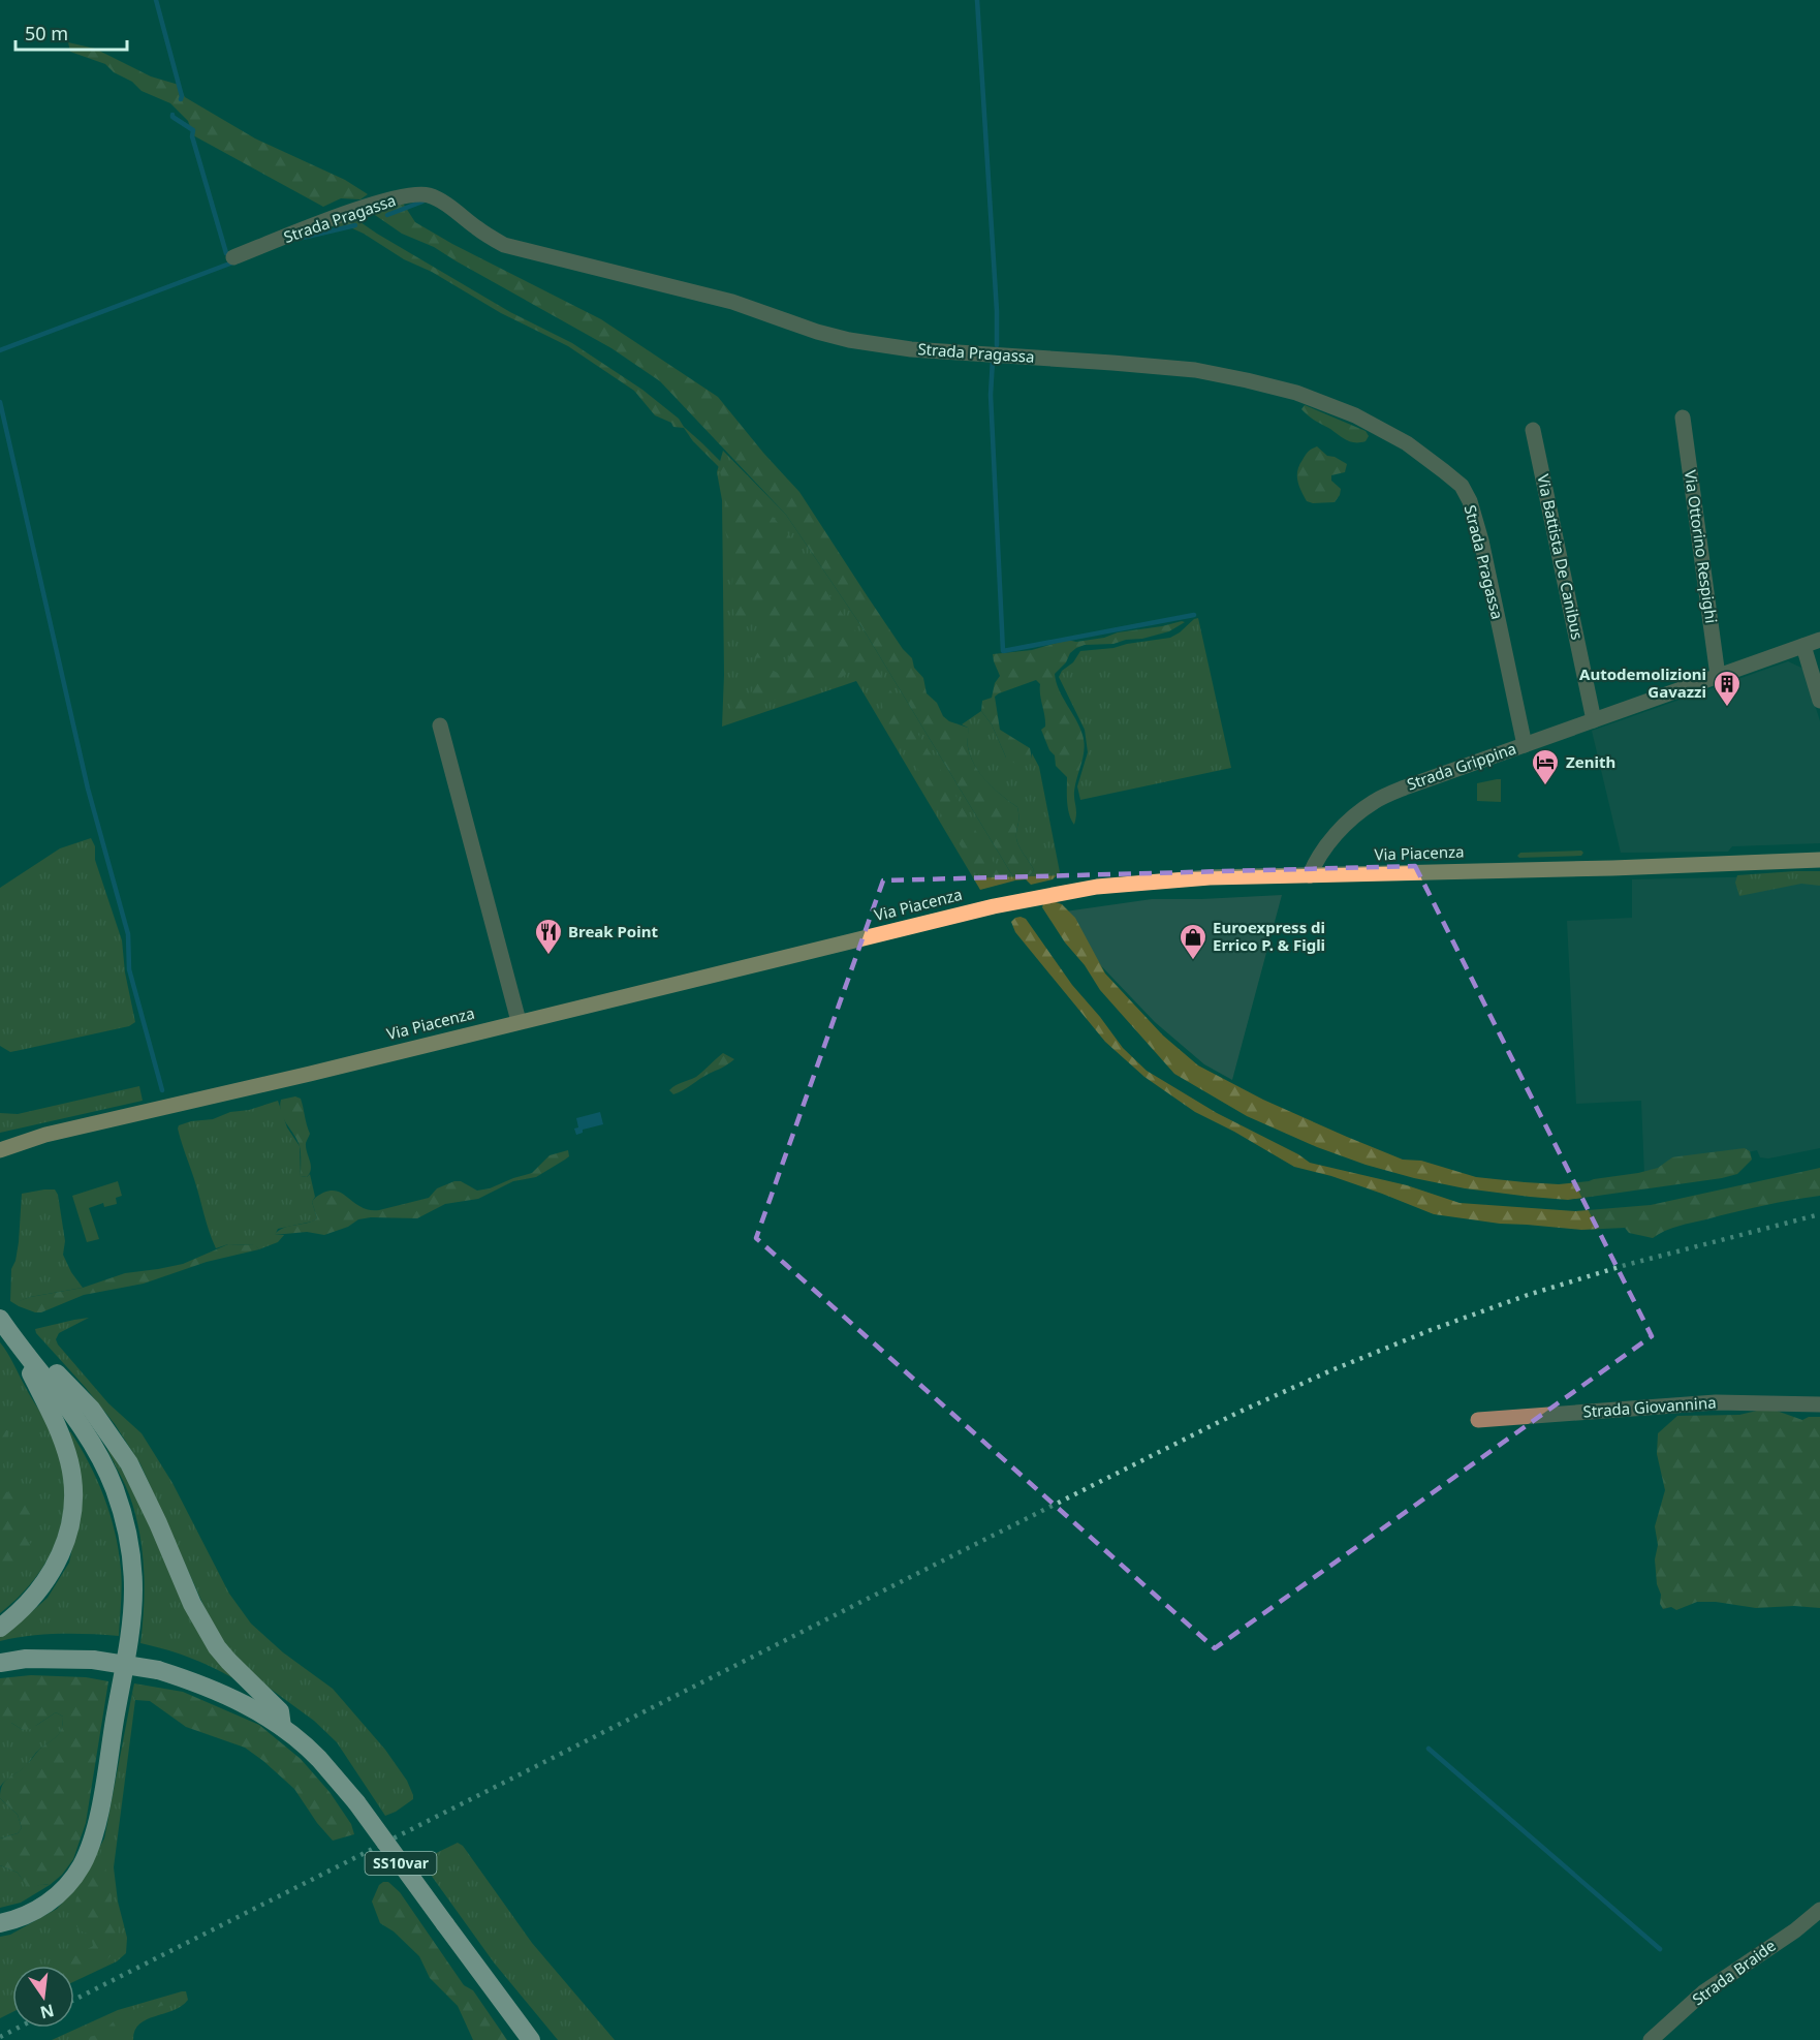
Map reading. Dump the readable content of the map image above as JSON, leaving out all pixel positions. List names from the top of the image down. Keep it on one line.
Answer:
{"streets":{"highway":["SS10var"],"main road":["Via Piacenza"],"street":["Strada Pragassa","Via Ottorino Respighi","Via Battista De Canibus","Strada Grippina","Strada Giovannina","Strada Braide"]},"crossings":[["Strada Pragassa","Strada Grippina"],["Via Ottorino Respighi","Strada Grippina"],["Via Battista De Canibus","Strada Grippina"],["Strada Grippina","Via Piacenza"]],"places":{"building":["Autodemolizioni Gavazzi"],"hotel":["Zenith"],"restaurant":["Break Point"],"shop":["Euroexpress di Errico P. & Figli"]},"scale_bar":"50 m","north":"bottom"}
